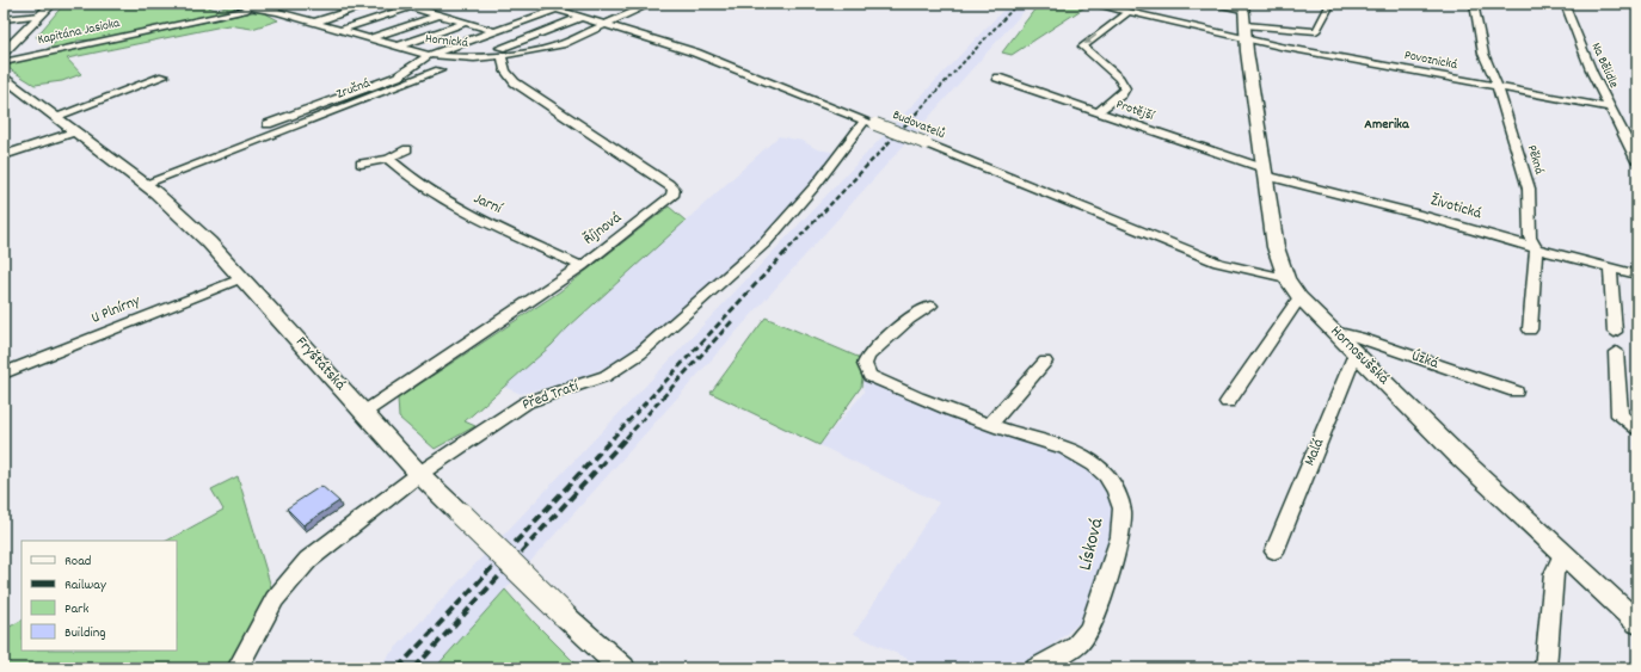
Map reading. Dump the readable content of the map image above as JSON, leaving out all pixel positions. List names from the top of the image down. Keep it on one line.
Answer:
{"streets":{"street":["Kapitána Jasioka","Hornická","Povoznická","Na Bělidle","Zručná","Protější","Budovatelů","Pěkná","Jarní","Životická","Říjnová","U Plnírny","Hornosušská","Úzká","Fryštátská","Před Tratí","Malá","Lísková"]},"crossings":[["Kapitána Jasioka","Hornická"],["Hornická","Zručná"],["Hornická","Budovatelů"],["Hornická","Říjnová"],["Povoznická","Na Bělidle"],["Povoznická","Pěkná"],["Povoznická","Hornosušská"],["Zručná","Budovatelů"],["Zručná","Fryštátská"],["Protější","Životická"],["Protější","Hornosušská"],["Budovatelů","Hornosušská"],["Budovatelů","Před Tratí"],["Pěkná","Životická"],["Jarní","Říjnová"],["Životická","Hornosušská"],["Říjnová","Fryštátská"],["U Plnírny","Fryštátská"],["Hornosušská","Úzká"],["Hornosušská","Malá"],["Fryštátská","Před Tratí"]],"districts":["Amerika"],"legend":["Road","Railway","Park","Building"]}
